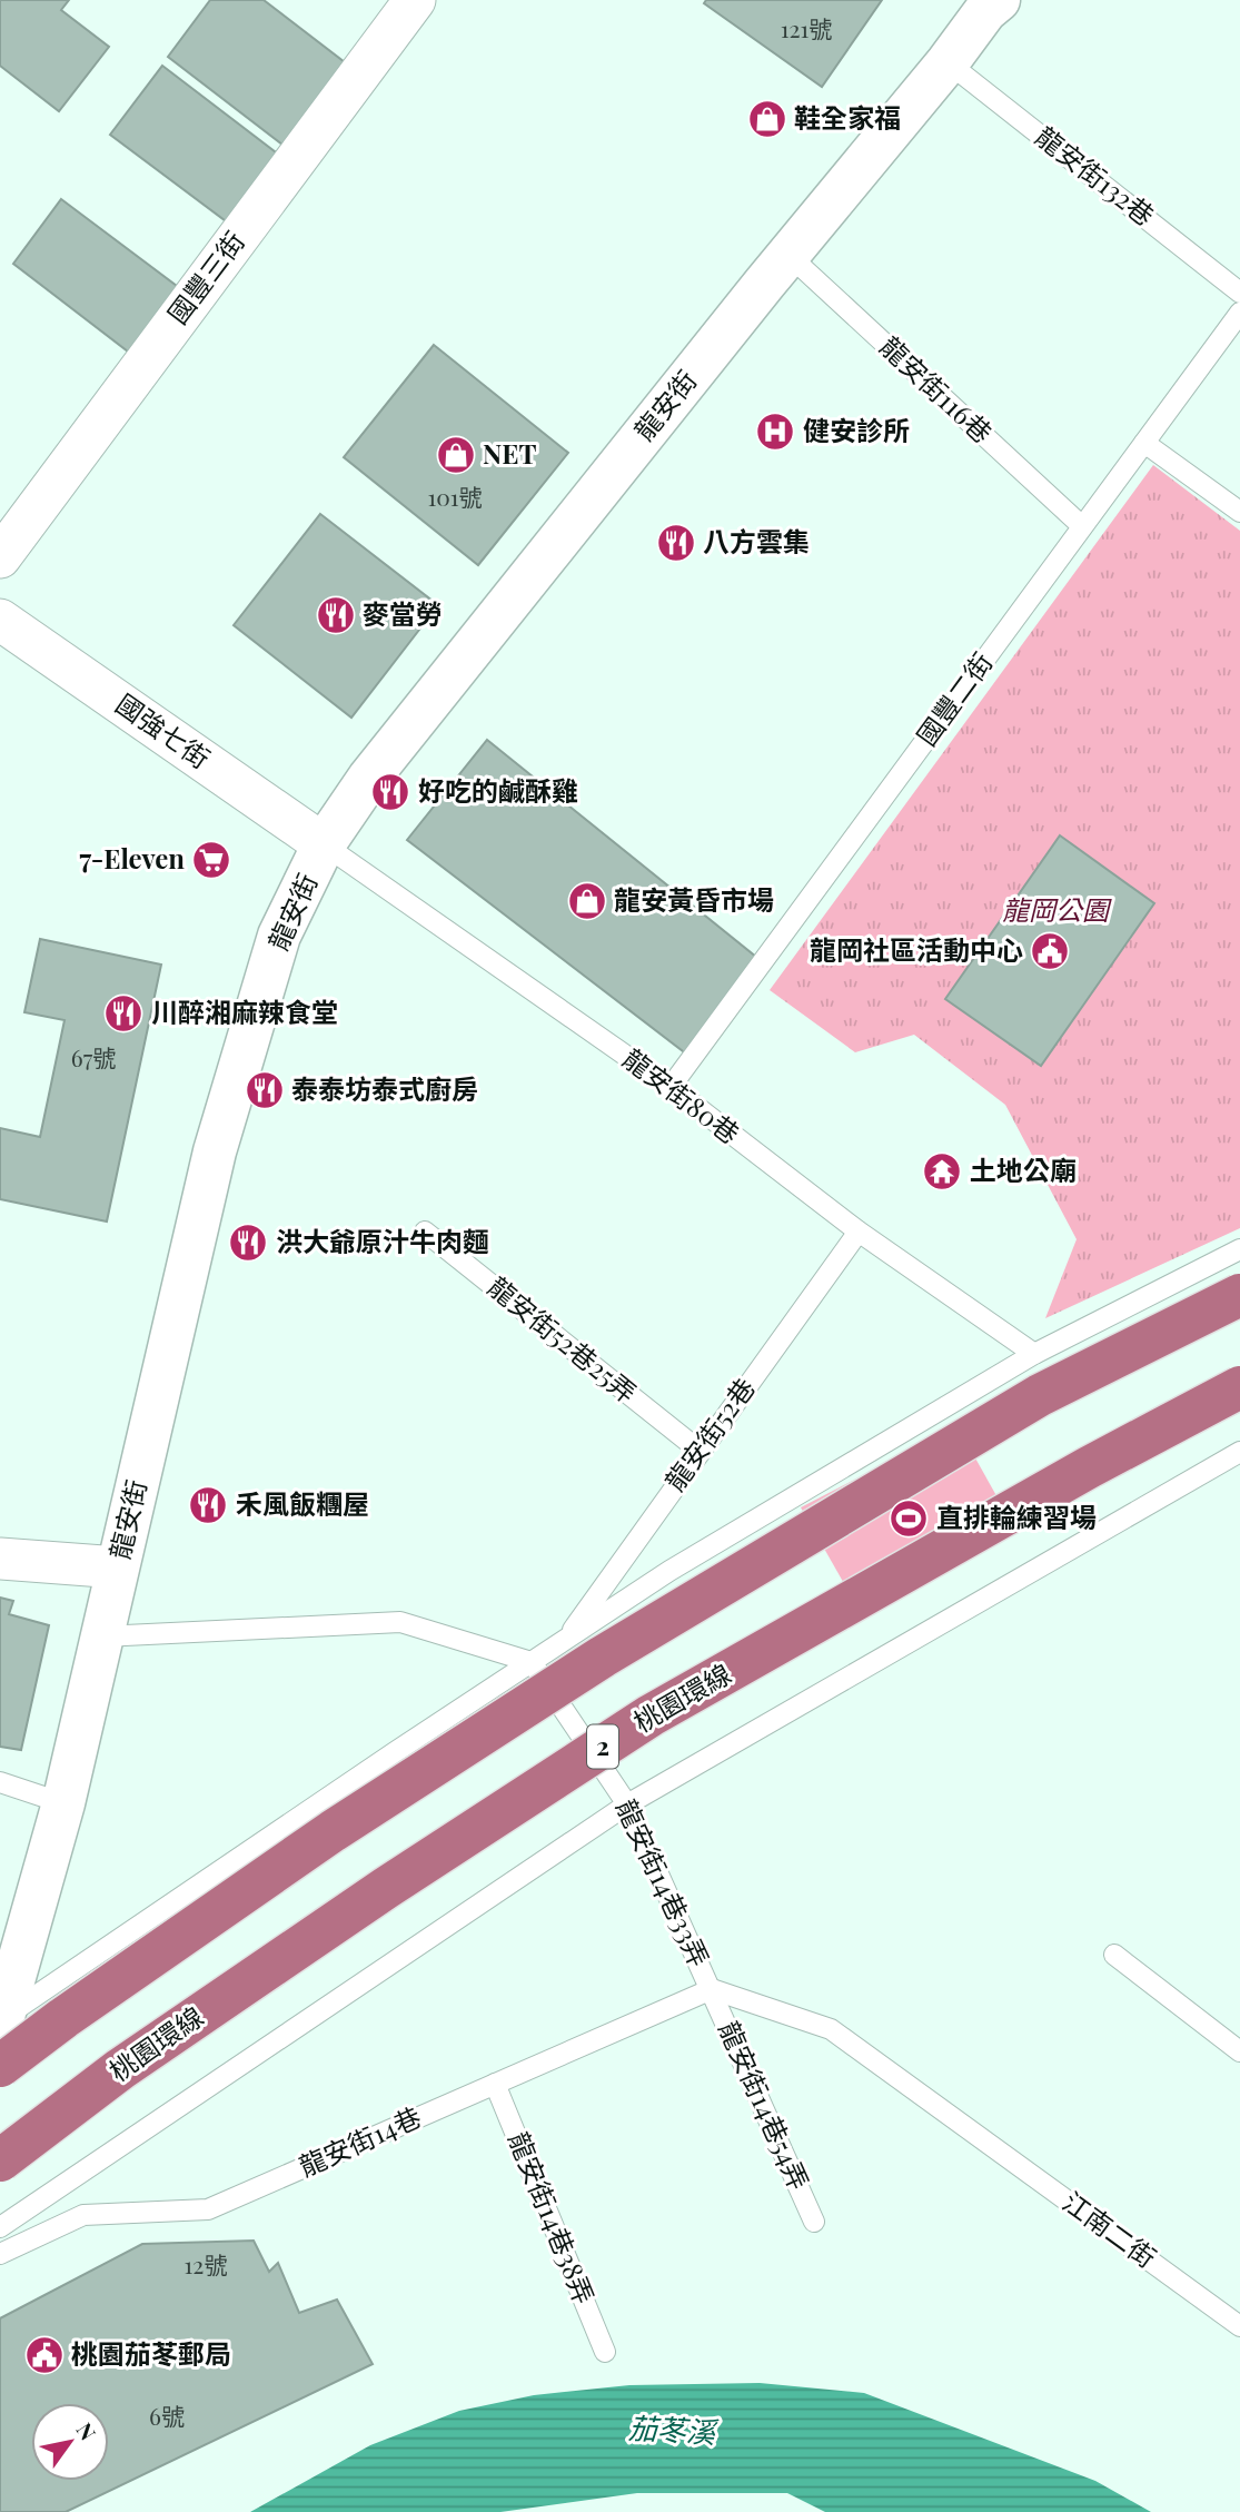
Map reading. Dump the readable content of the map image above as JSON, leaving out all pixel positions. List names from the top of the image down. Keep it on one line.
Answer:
{"streets":{"highway":["桃園環線","2"],"street":["國豐三街","龍安街","國強七街"],"lane":["龍安街132巷","龍安街116巷","國豐二街","龍安街80巷","龍安街52巷25弄","龍安街52巷","龍安街14巷33弄","龍安街14巷54弄","龍安街14巷","龍安街14巷38弄","江南二街"]},"crossings":[["龍安街132巷","龍安街"],["龍安街116巷","龍安街"],["龍安街116巷","國豐二街"],["龍安街","國強七街"],["龍安街","龍安街80巷"],["國豐二街","龍安街80巷"],["國強七街","龍安街80巷"],["龍安街80巷","龍安街52巷"],["龍安街52巷25弄","龍安街52巷"],["龍安街14巷33弄","龍安街14巷54弄"],["龍安街14巷33弄","龍安街14巷"],["龍安街14巷33弄","江南二街"],["龍安街14巷54弄","龍安街14巷"],["龍安街14巷54弄","江南二街"],["龍安街14巷","龍安街14巷38弄"],["龍安街14巷","江南二街"]],"water":["茄苳溪"],"parks":["龍岡公園"],"places":{"shop":["鞋全家福","NET","龍安黃昏市場"],"hospital":["健安診所"],"restaurant":["八方雲集","麥當勞","好吃的鹹酥雞","川醉湘麻辣食堂","泰泰坊泰式廚房","洪大爺原汁牛肉麵","禾風飯糰屋"],"supermarket":["7-Eleven"],"public building":["龍岡社區活動中心","桃園茄苳郵局"],"temple":["土地公廟"],"sports":["直排輪練習場"]},"house_numbers":["121號","101號","67號","12號","6號"],"north":"top right"}
